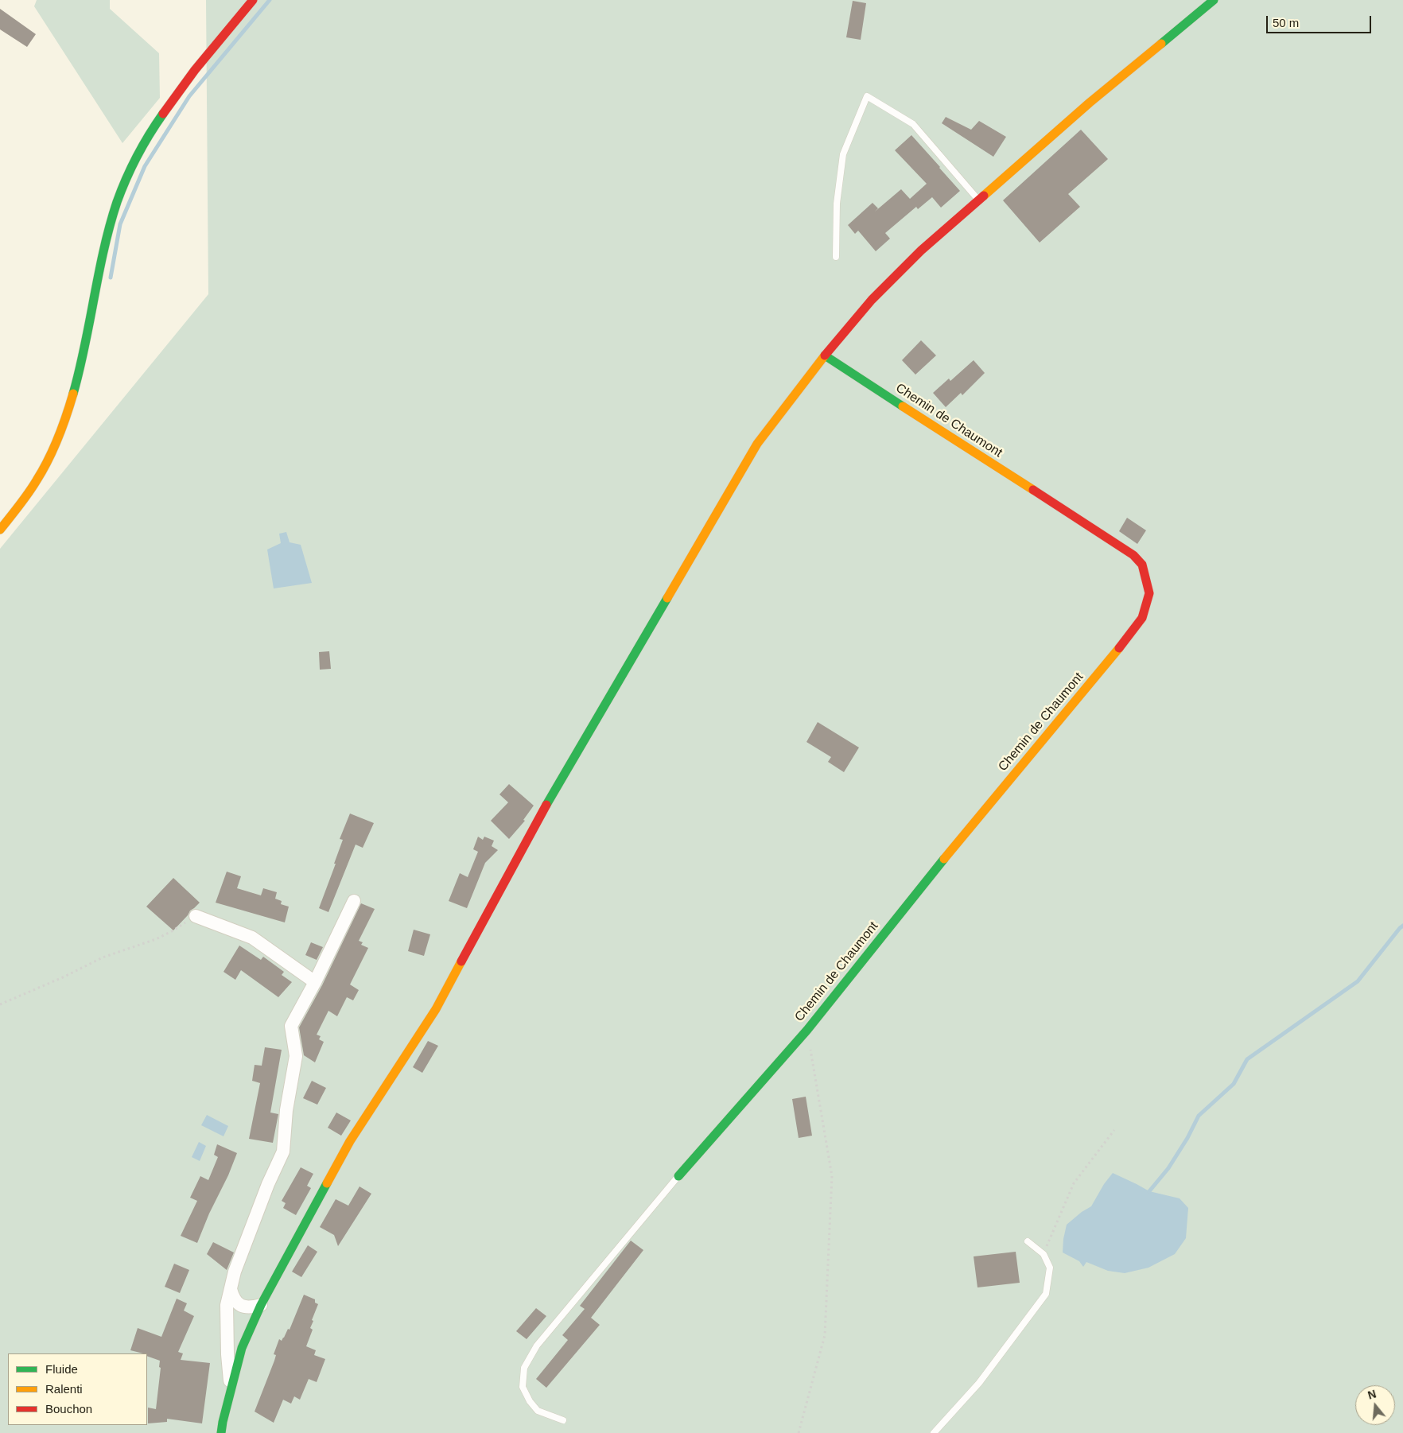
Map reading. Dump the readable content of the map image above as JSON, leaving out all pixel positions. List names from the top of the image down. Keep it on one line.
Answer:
{"streets":{"street":["Chemin de Chaumont"]},"legend":["Fluide","Ralenti","Bouchon"],"scale_bar":"50 m","north":"top"}
